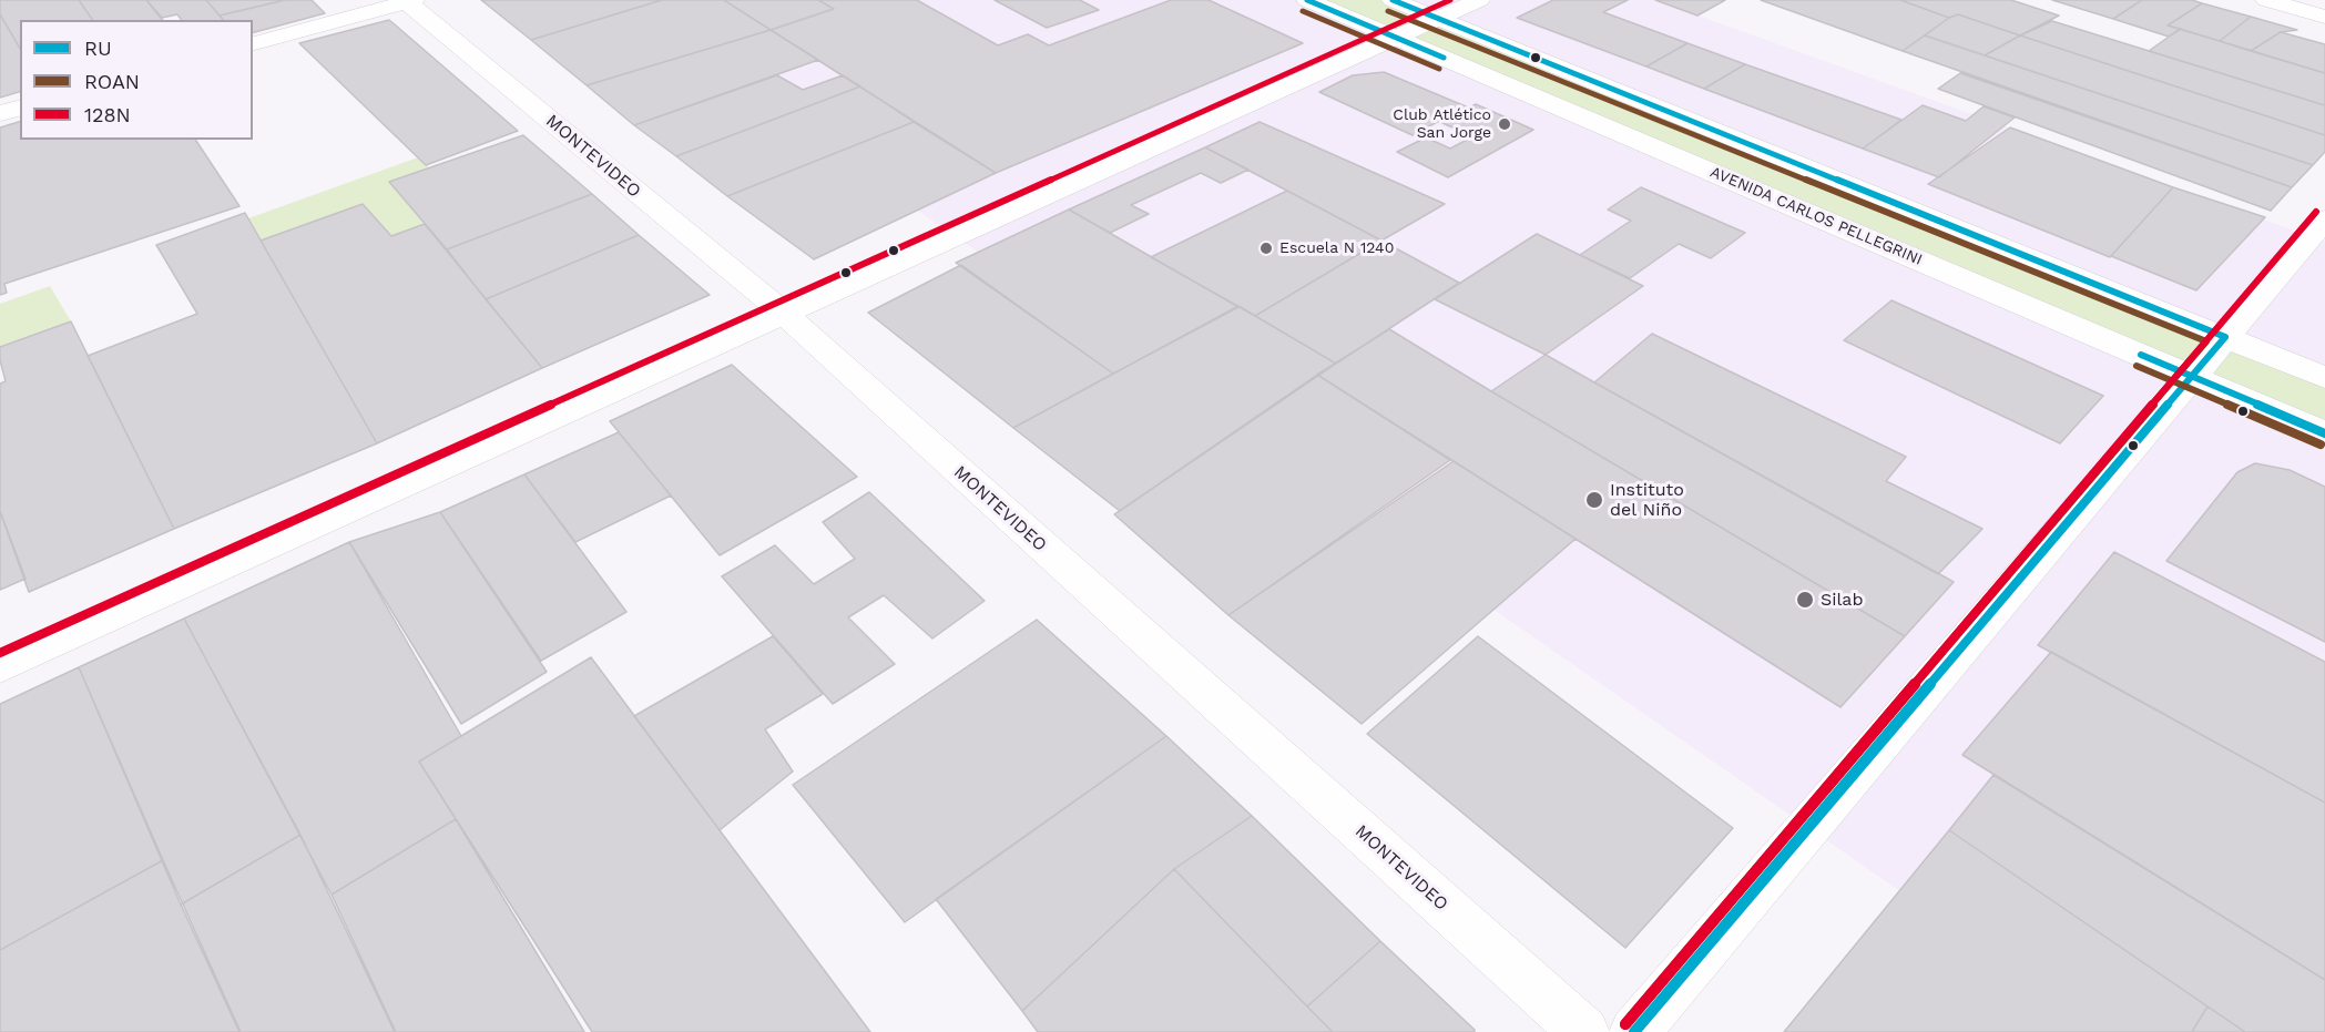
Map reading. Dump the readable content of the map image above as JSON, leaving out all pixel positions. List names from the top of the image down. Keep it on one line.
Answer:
{"streets":{"street":["MONTEVIDEO","AVENIDA CARLOS PELLEGRINI"]},"places":["Club Atlético San Jorge","Escuela N 1240","Instituto del Niño","Silab"],"lines":["transit line RU","transit line 128N","transit line ROAN"],"legend":["RU","ROAN","128N"]}
